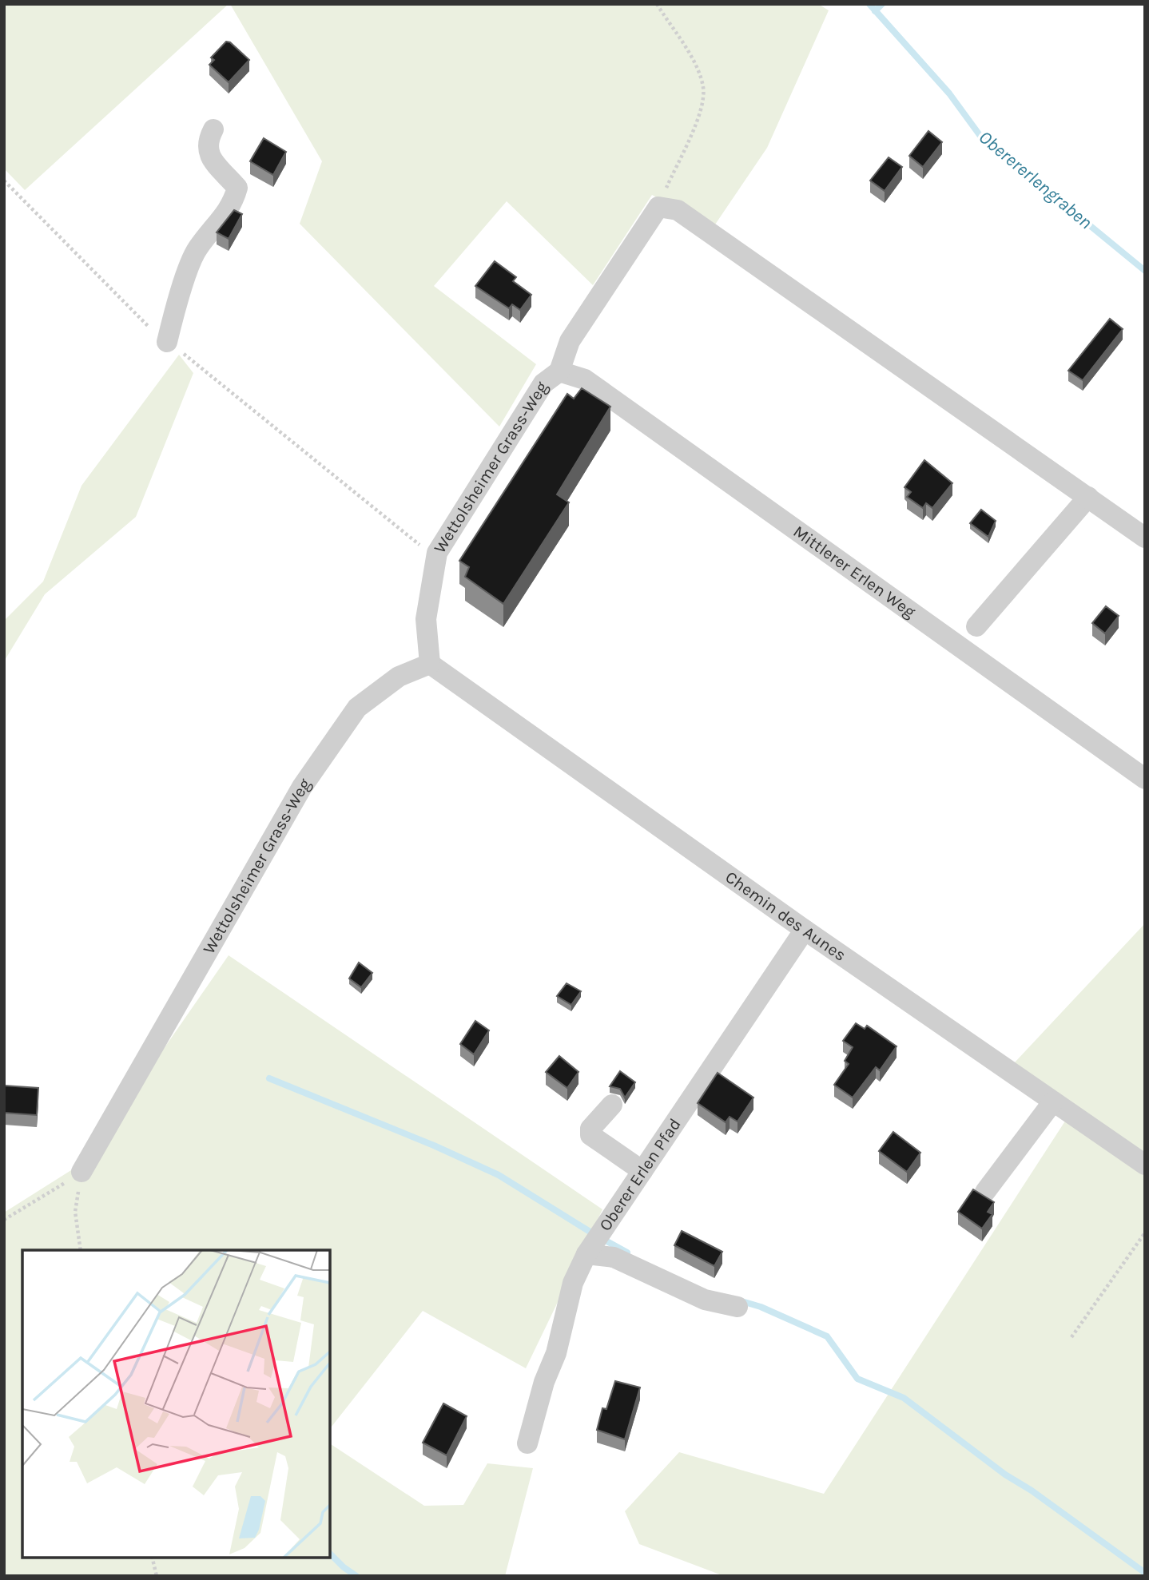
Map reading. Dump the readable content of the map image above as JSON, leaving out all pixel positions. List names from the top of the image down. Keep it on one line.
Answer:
{"streets":{"street":["Wettolsheimer Grass-Weg","Mittlerer Erlen Weg","Chemin des Aunes","Oberer Erlen Pfad"]},"crossings":[["Wettolsheimer Grass-Weg","Mittlerer Erlen Weg"],["Wettolsheimer Grass-Weg","Chemin des Aunes"],["Chemin des Aunes","Oberer Erlen Pfad"]],"water":["Oberererlengraben"]}
